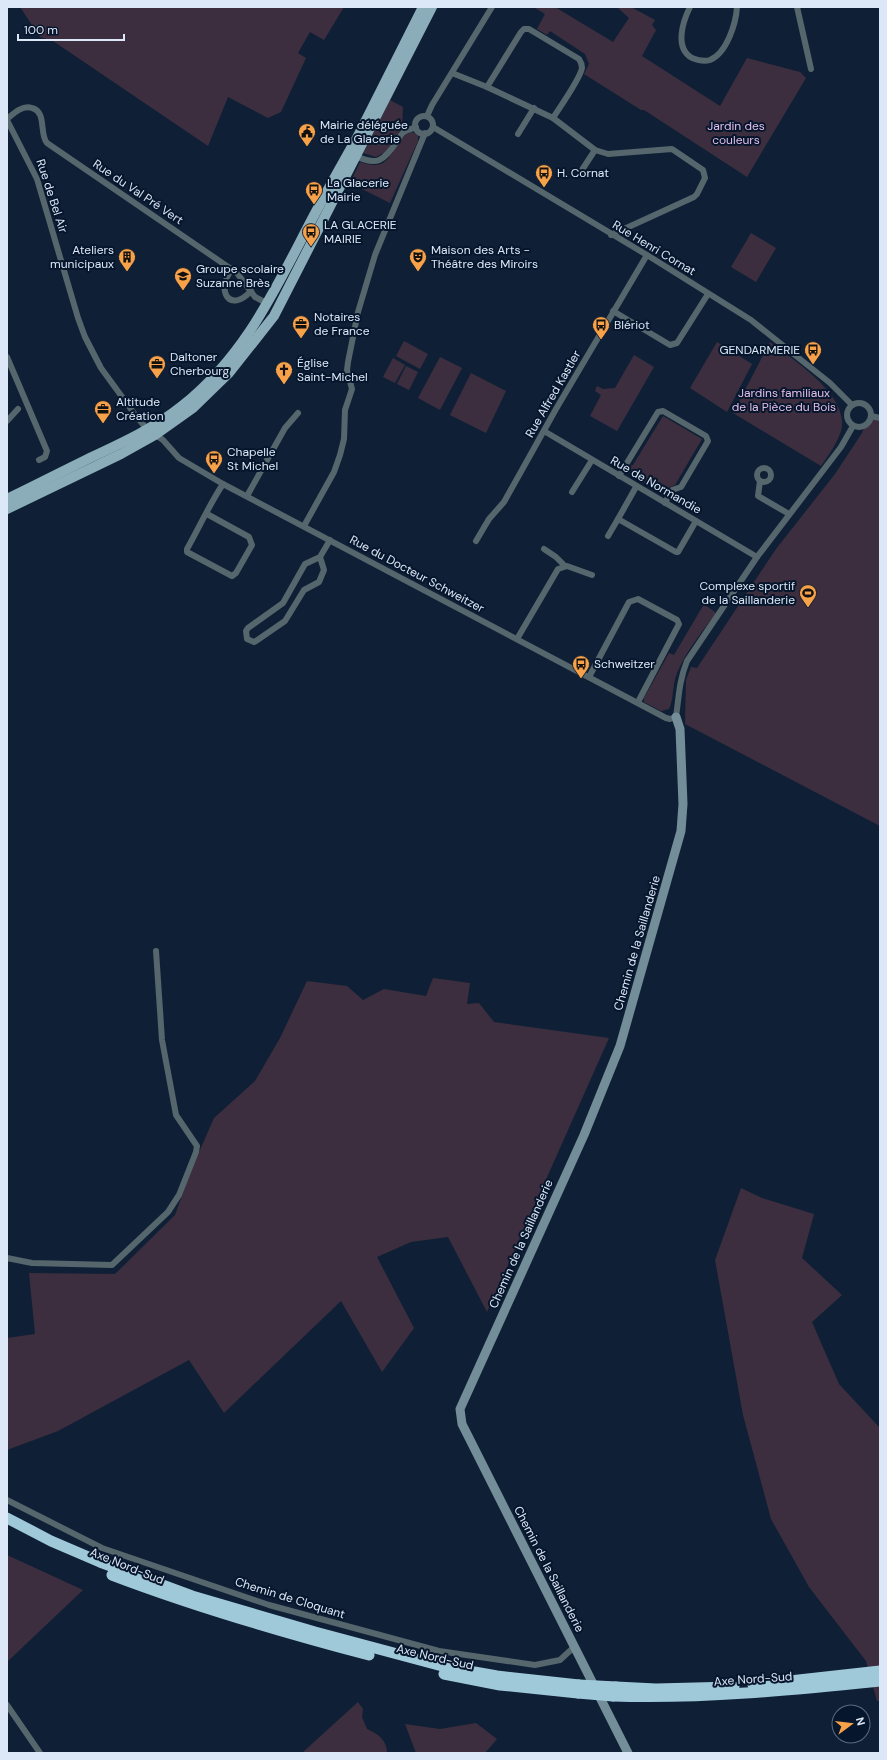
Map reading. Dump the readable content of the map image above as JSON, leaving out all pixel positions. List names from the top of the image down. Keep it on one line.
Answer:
{"streets":{"highway":["Axe Nord-Sud"],"street":["Rue du Val Pré Vert","Rue de Bel Air","Rue Henri Cornat","Rue Alfred Kastler","Rue de Normandie","Rue du Docteur Schweitzer","Chemin de la Saillanderie","Chemin de Cloquant"]},"crossings":[["Rue du Val Pré Vert","Rue de Bel Air"],["Rue de Bel Air","Rue du Docteur Schweitzer"],["Rue Henri Cornat","Rue Alfred Kastler"],["Rue Alfred Kastler","Rue de Normandie"],["Rue du Docteur Schweitzer","Chemin de la Saillanderie"],["Chemin de la Saillanderie","Chemin de Cloquant"]],"parks":["Jardin des couleurs","Jardins familiaux de la Pièce du Bois"],"places":{"public building":["Mairie déléguée de La Glacerie"],"bus stop":["H. Cornat","La Glacerie Mairie","LA GLACERIE MAIRIE","Blériot","GENDARMERIE","Chapelle St Michel","Schweitzer"],"building":["Ateliers municipaux"],"theatre":["Maison des Arts - Théâtre des Miroirs"],"school or university":["Groupe scolaire Suzanne Brès"],"office":["Notaires de France","Daltoner Cherbourg","Altitude Création"],"church":["Église Saint-Michel"],"sports":["Complexe sportif de la Saillanderie"]},"scale_bar":"100 m","north":"right"}
